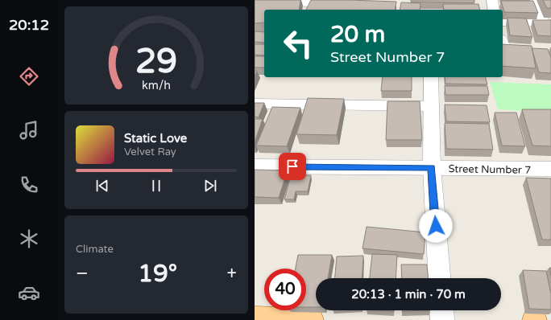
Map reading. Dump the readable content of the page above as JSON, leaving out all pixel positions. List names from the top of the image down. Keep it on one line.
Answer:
{"streets":{"street":["Street Number 7"]},"page":{"tabs":"20:12","turn":["20 m","Street Number 7"],"song":["Static Love","Velvet Ray"],"tile":"Climate","heat":["−","19°","+"],"limit":"40","trip":"20:13 · 1 min · 70 m","gauge":["29","km/h"]}}
